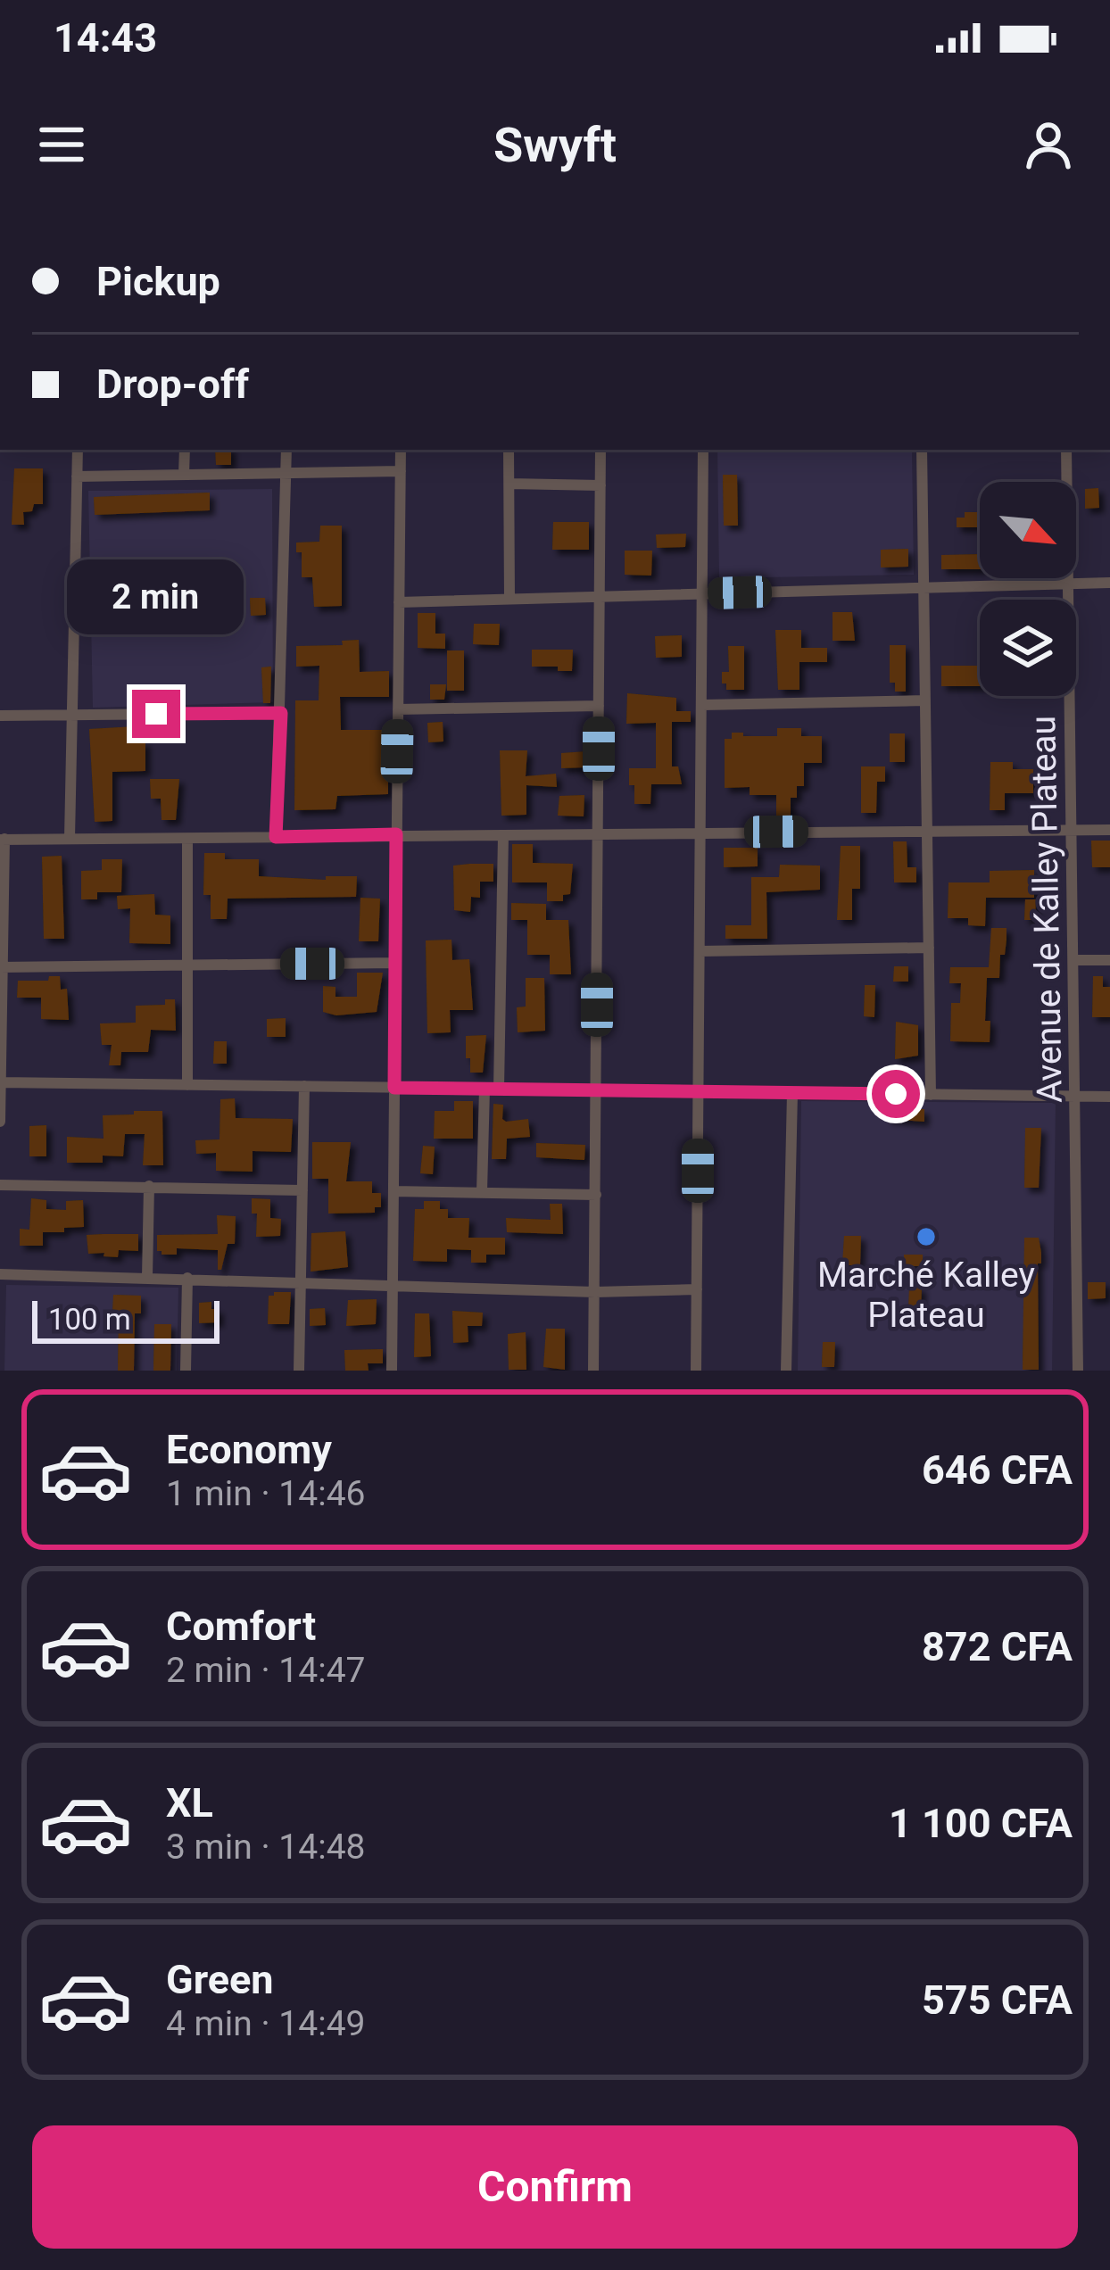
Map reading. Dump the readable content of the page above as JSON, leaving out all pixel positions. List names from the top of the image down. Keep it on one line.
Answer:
{"streets":{"street":["Avenue de Kalley Plateau"]},"places":["Marché Kalley Plateau"],"scale_bar":"100 m","north":"bottom right","page":{"status":"14:43","header":"Swyft","banner":["Pickup","Drop-off"],"bubble":"2 min","scale":"100 m","list":[{"name":"Economy","note":"1 min · 14:46","value":"646 CFA"},{"name":"Comfort","note":"2 min · 14:47","value":"872 CFA"},{"name":"XL","note":"3 min · 14:48","value":"1 100 CFA"},{"name":"Green","note":"4 min · 14:49","value":"575 CFA"}],"buttons":"Confirm"}}
